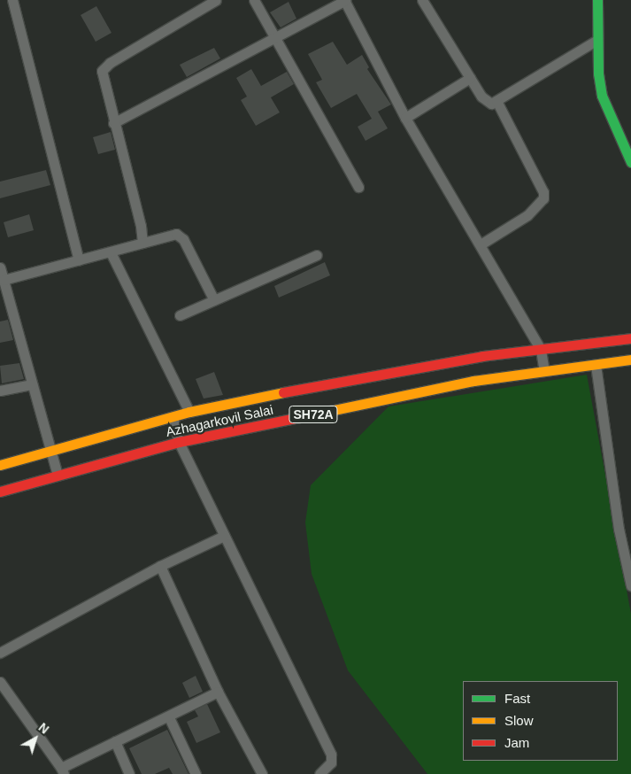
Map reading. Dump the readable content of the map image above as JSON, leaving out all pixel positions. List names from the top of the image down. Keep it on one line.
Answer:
{"streets":{"main road":["SH72A","Azhagarkovil Salai"]},"legend":["Fast","Slow","Jam"],"north":"top right"}
